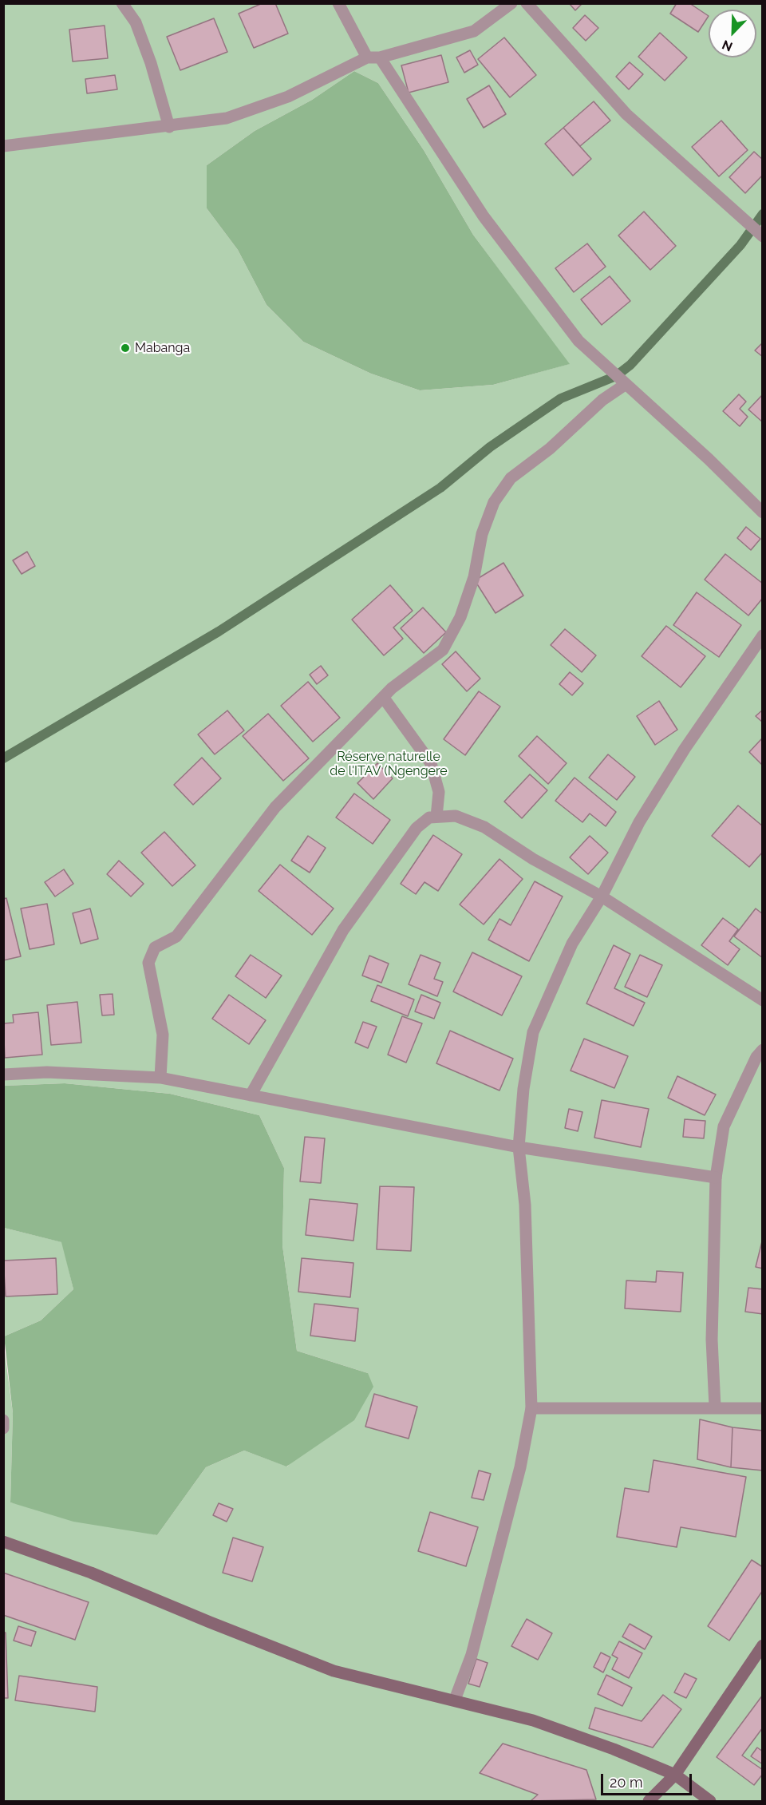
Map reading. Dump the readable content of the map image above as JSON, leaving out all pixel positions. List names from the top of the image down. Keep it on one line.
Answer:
{"parks":["Réserve naturelle de l'ITAV (Ngengere"],"places":["Mabanga"],"scale_bar":"20 m","north":"bottom left"}
